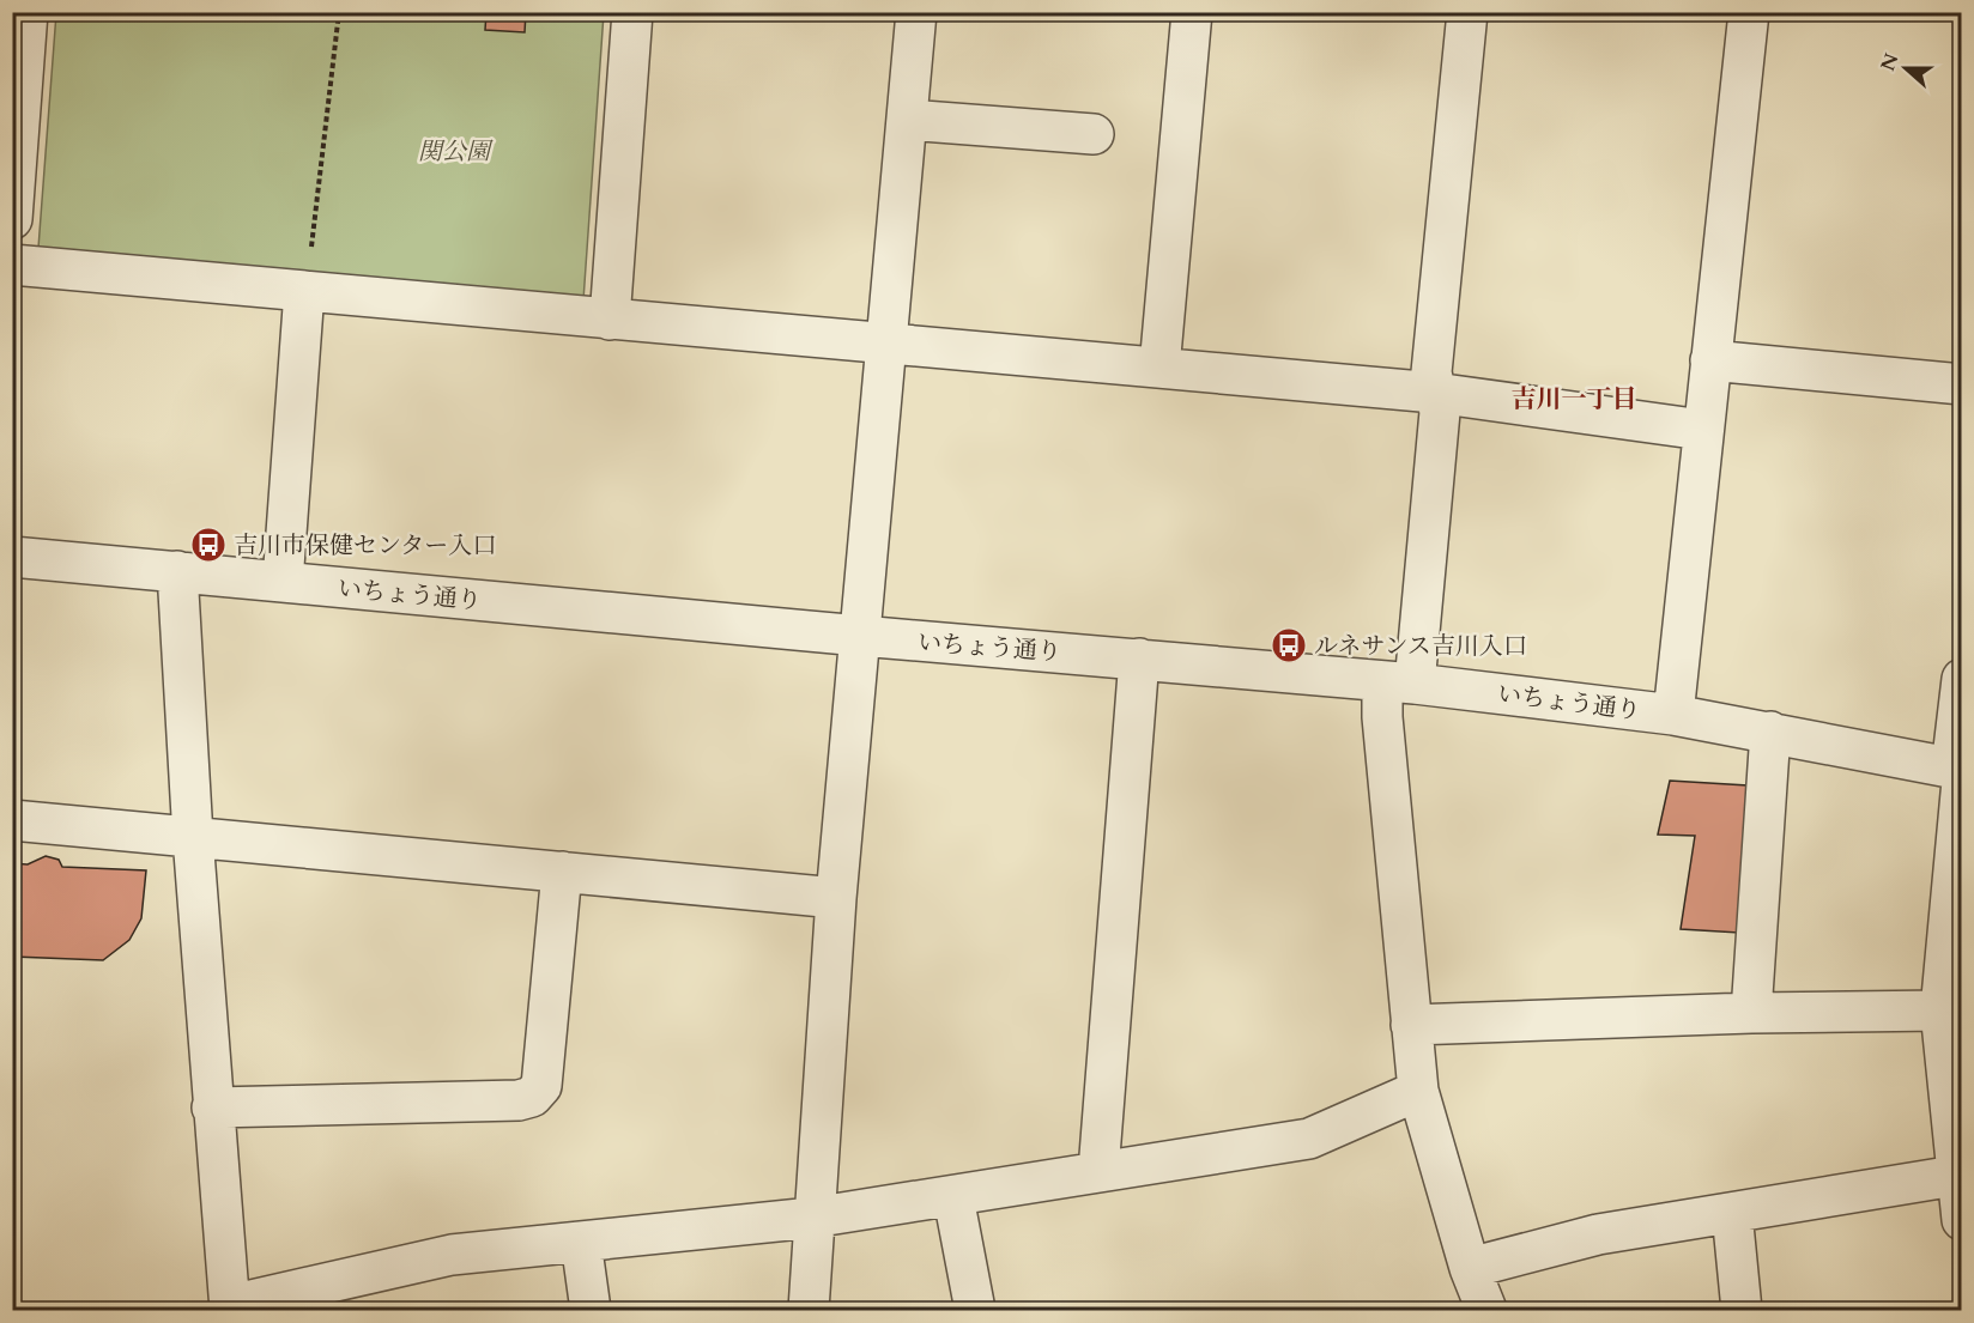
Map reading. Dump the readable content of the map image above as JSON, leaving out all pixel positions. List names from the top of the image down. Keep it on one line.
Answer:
{"streets":{"street":["いちょう通り"]},"districts":["吉川一丁目"],"parks":["関公園"],"places":{"bus stop":["吉川市保健センター入口","ルネサンス吉川入口"]},"north":"left"}
